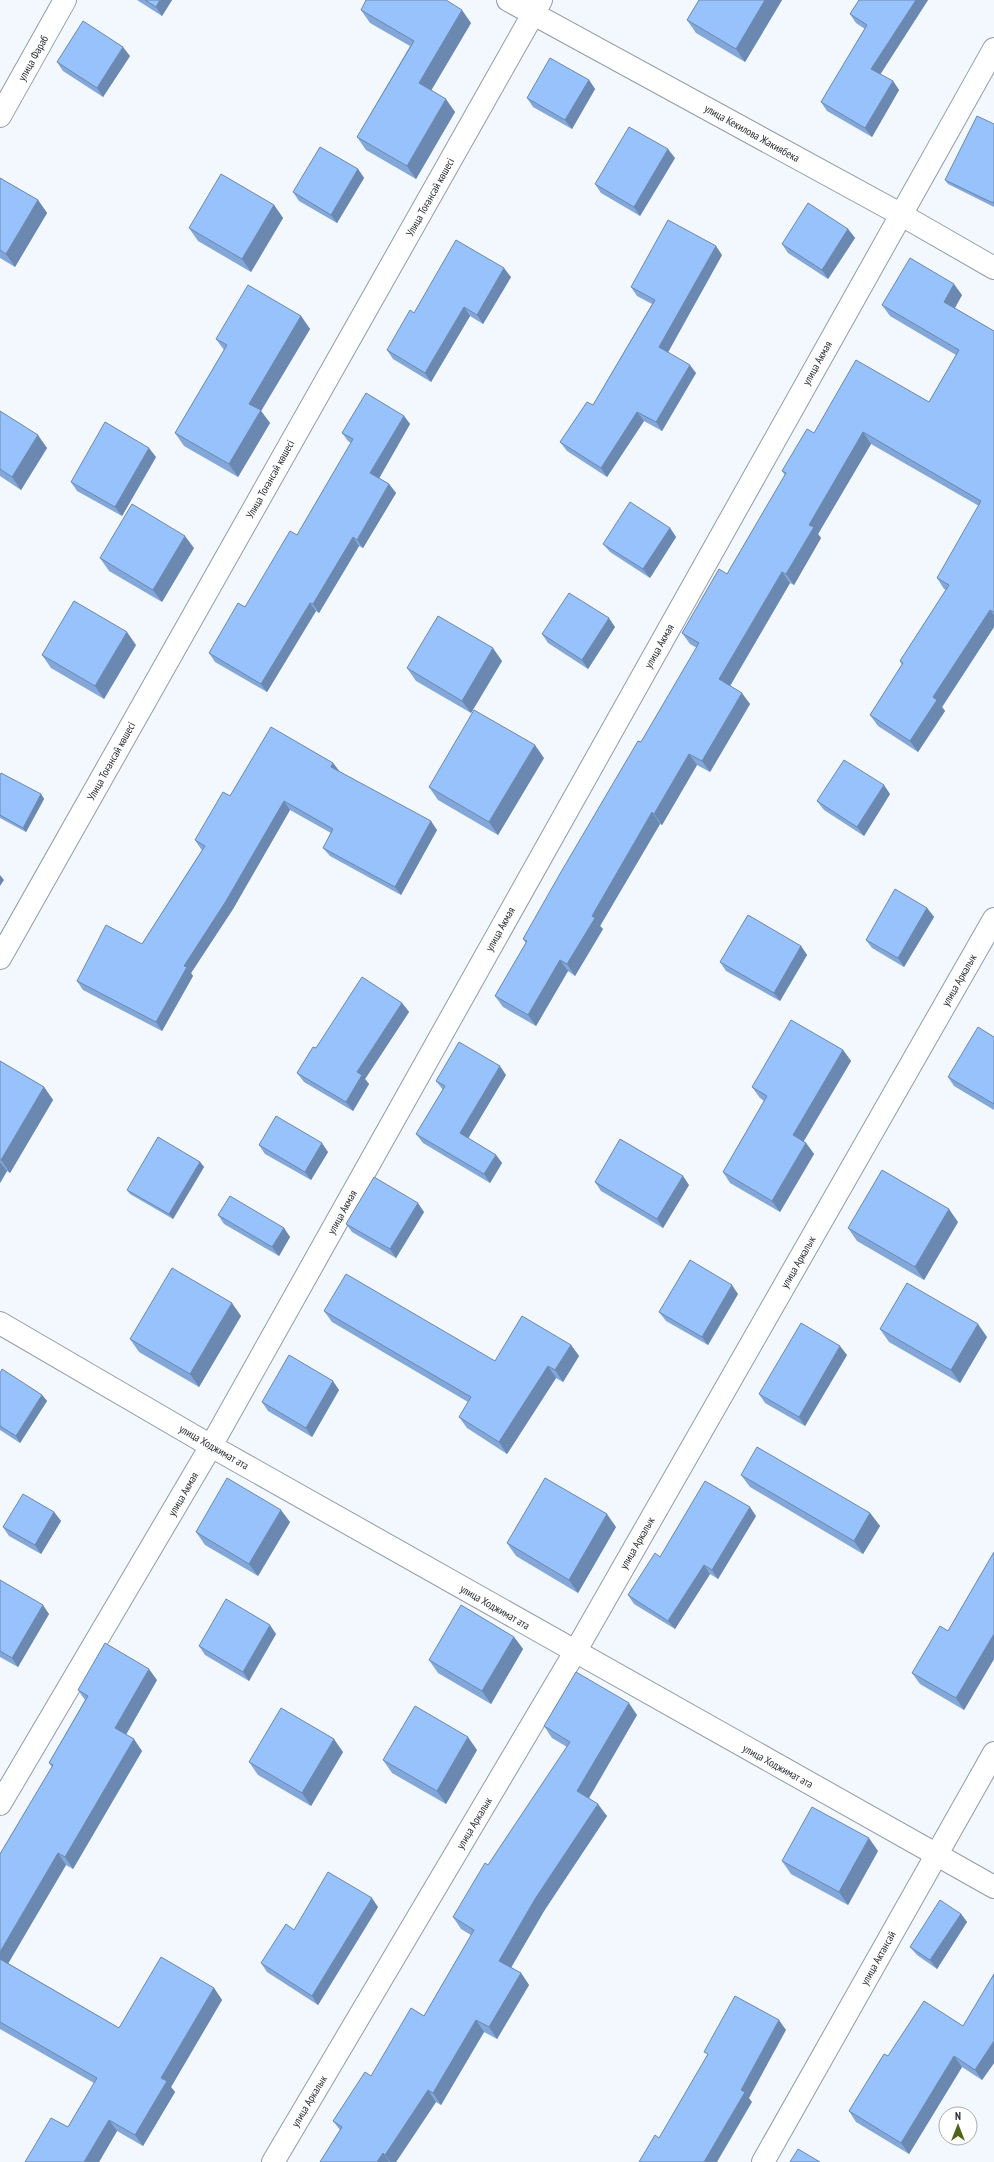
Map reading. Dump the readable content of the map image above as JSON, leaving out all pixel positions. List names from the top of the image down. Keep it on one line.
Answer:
{"streets":{"street":["улица Фараб","улица Кекилова Жакиябека","Улица Тоғансай көшесі","улица Акмая","улица Аркалык","улица Ходжимат ата","улица Актансай"]},"crossings":[["улица Кекилова Жакиябека","Улица Тоғансай көшесі"],["улица Кекилова Жакиябека","улица Акмая"],["улица Акмая","улица Ходжимат ата"],["улица Аркалык","улица Ходжимат ата"],["улица Ходжимат ата","улица Актансай"]],"north":"top"}
